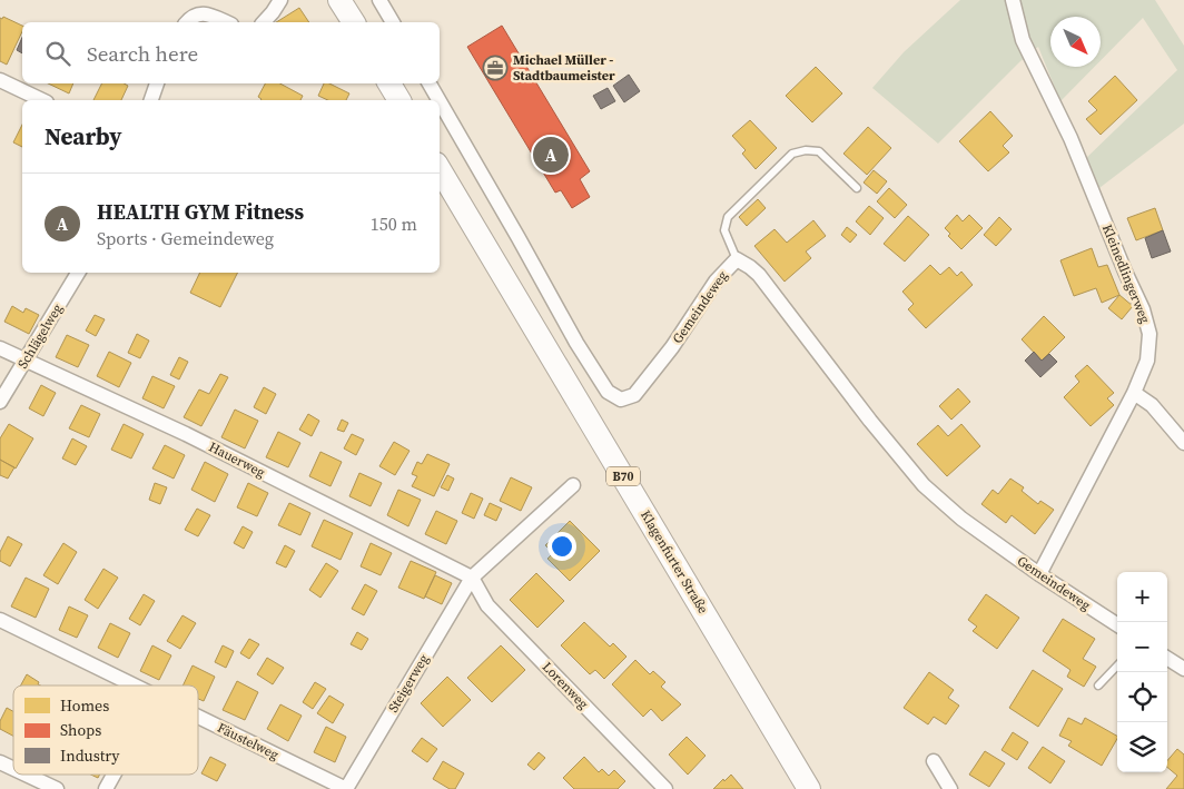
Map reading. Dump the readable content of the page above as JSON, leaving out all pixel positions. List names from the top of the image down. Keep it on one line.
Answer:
{"streets":{"main road":["B70","Klagenfurter Straße"],"street":["Kleinedlingerweg","Gemeindeweg","Schlägelweg","Hauerweg","Steigerweg","Lorenweg","Fäustelweg"]},"crossings":[["Kleinedlingerweg","Gemeindeweg"],["Schlägelweg","Hauerweg"],["Hauerweg","Steigerweg"],["Hauerweg","Lorenweg"],["Steigerweg","Lorenweg"],["Steigerweg","Fäustelweg"]],"places":{"office":["Michael Müller - Stadtbaumeister"]},"legend":["Homes","Shops","Industry"],"north":"bottom right","page":{"search":"Search here","heading":"Nearby","pins":"A","list":[{"mark":"A","name":"HEALTH GYM Fitness","note":"Sports · Gemeindeweg","value":"150 m"}],"map_buttons":["+","−"]}}
